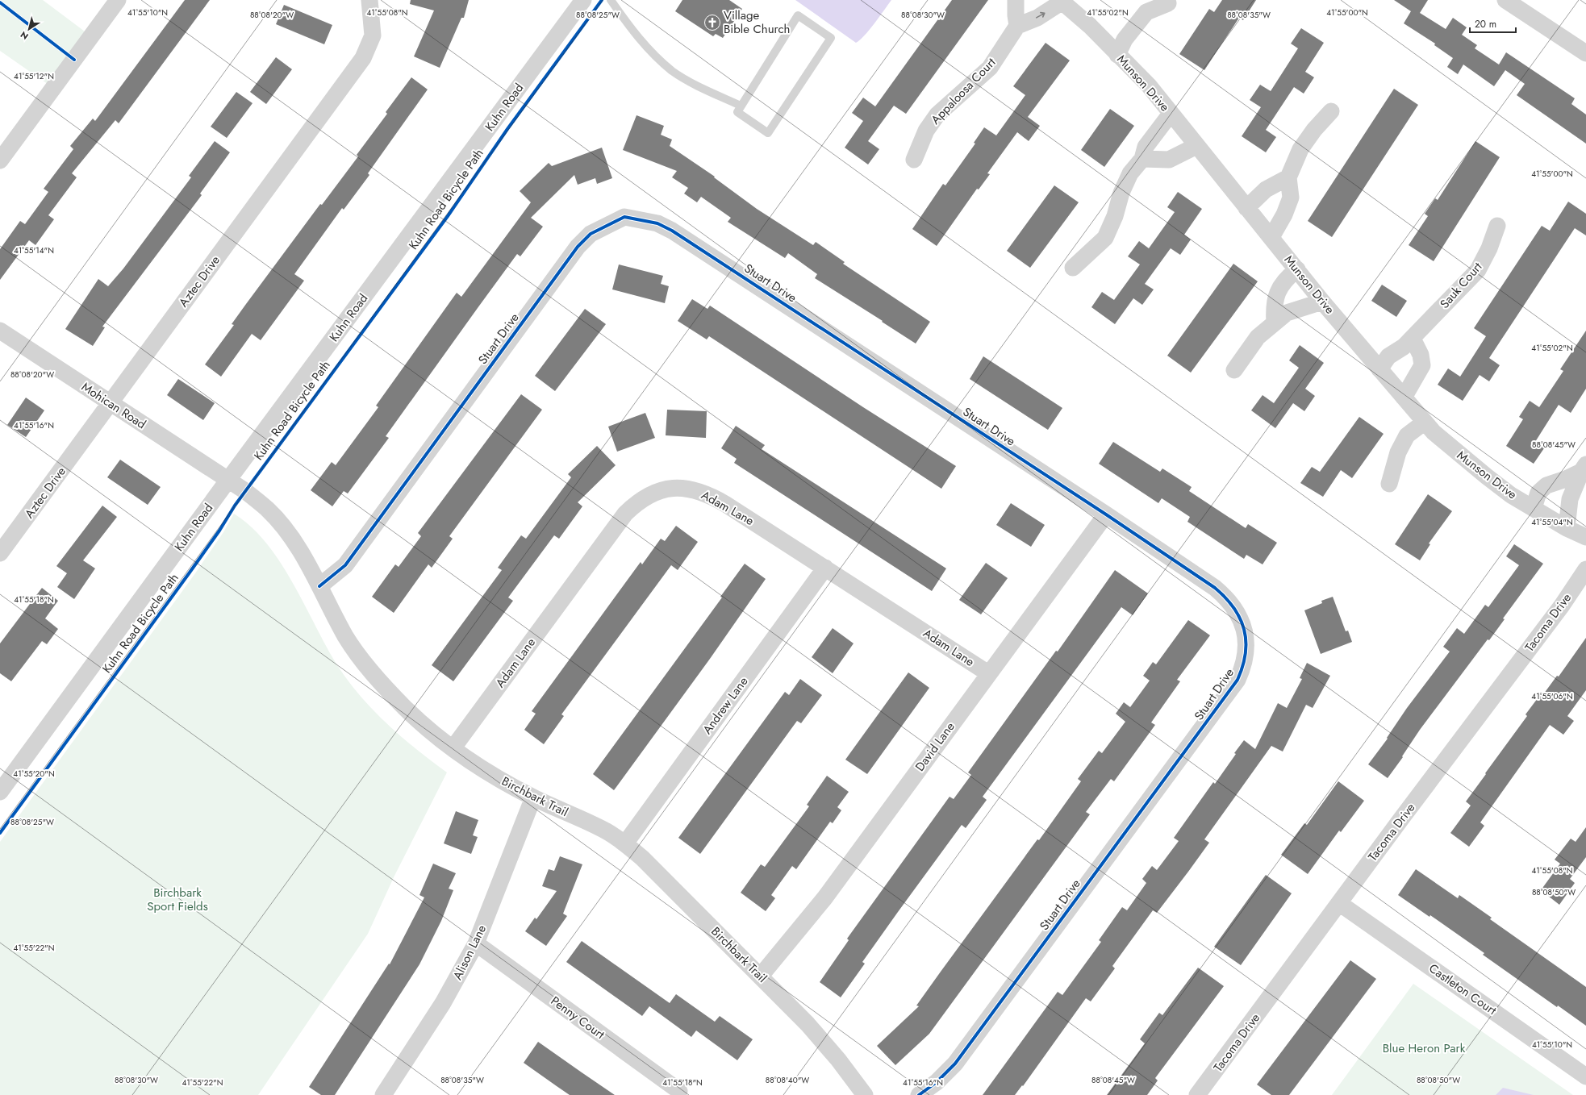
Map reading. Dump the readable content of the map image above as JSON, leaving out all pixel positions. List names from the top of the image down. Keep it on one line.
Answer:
{"streets":{"street":["Munson Drive","Appaloosa Court","Kuhn Road","Aztec Drive","Stuart Drive","Sauk Court","Mohican Road","Adam Lane","Tacoma Drive","Andrew Lane","David Lane","Birchbark Trail","Alison Lane","Castleton Court","Penny Court"],"cycle path":["Kuhn Road Bicycle Path"]},"crossings":[["Munson Drive","Sauk Court"],["Kuhn Road","Mohican Road"],["Kuhn Road","Birchbark Trail"],["Aztec Drive","Mohican Road"],["Stuart Drive","David Lane"],["Stuart Drive","Birchbark Trail"],["Mohican Road","Birchbark Trail"],["Adam Lane","Andrew Lane"],["Adam Lane","David Lane"],["Adam Lane","Birchbark Trail"],["Tacoma Drive","Castleton Court"],["Andrew Lane","Birchbark Trail"],["David Lane","Birchbark Trail"],["Birchbark Trail","Alison Lane"],["Alison Lane","Penny Court"]],"parks":["Birchbark Sport Fields","Blue Heron Park"],"places":{"church":["Village Bible Church"]},"scale_bar":"20 m","north":"bottom left","coordinates":["41°55'10\"N","41°55'08\"N","41°55'02\"N","41°55'00\"N","88°08'25\"W","88°08'20\"W","88°08'30\"W","88°08'35\"W","41°55'12\"N","41°55'14\"N","41°55'16\"N","88°08'45\"W","41°55'04\"N","41°55'18\"N","41°55'06\"N","41°55'20\"N","88°08'50\"W","41°55'22\"N","88°08'40\"W"]}
